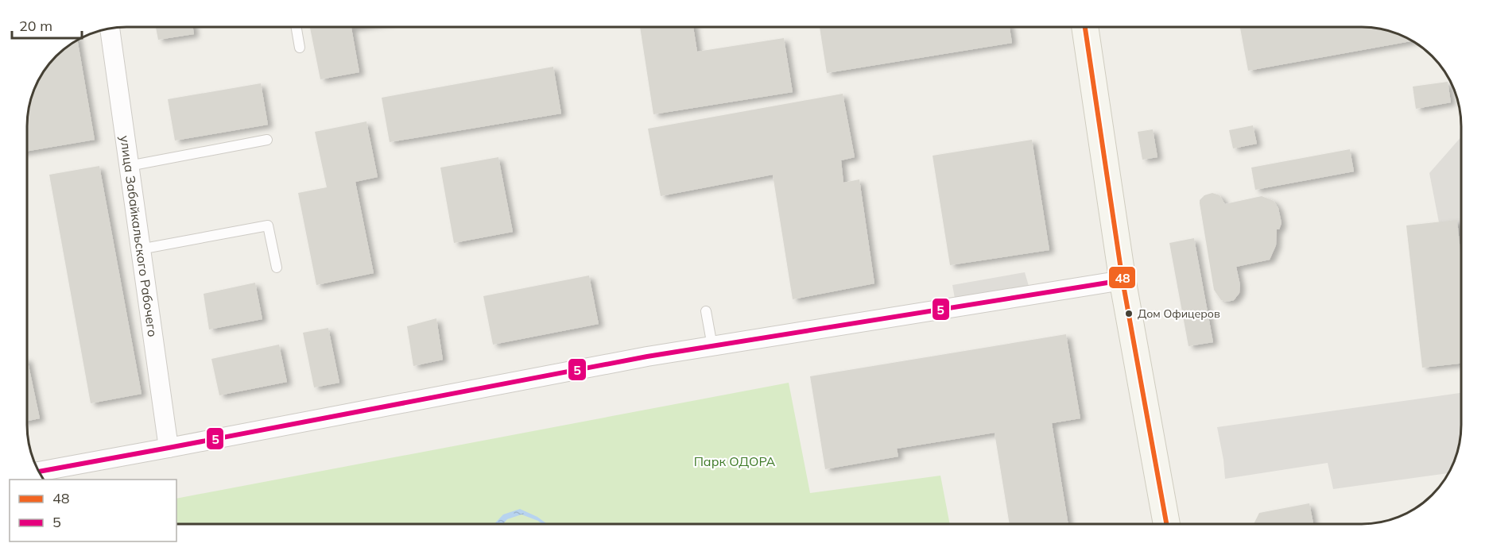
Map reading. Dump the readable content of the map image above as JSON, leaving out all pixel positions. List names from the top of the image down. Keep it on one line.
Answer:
{"streets":{"street":["улица Забайкальского Рабочего"]},"parks":["Парк ОДОРА"],"places":["Дом Офицеров"],"lines":["transit line 48","transit line 5"],"legend":["48","5"],"scale_bar":"20 m"}
